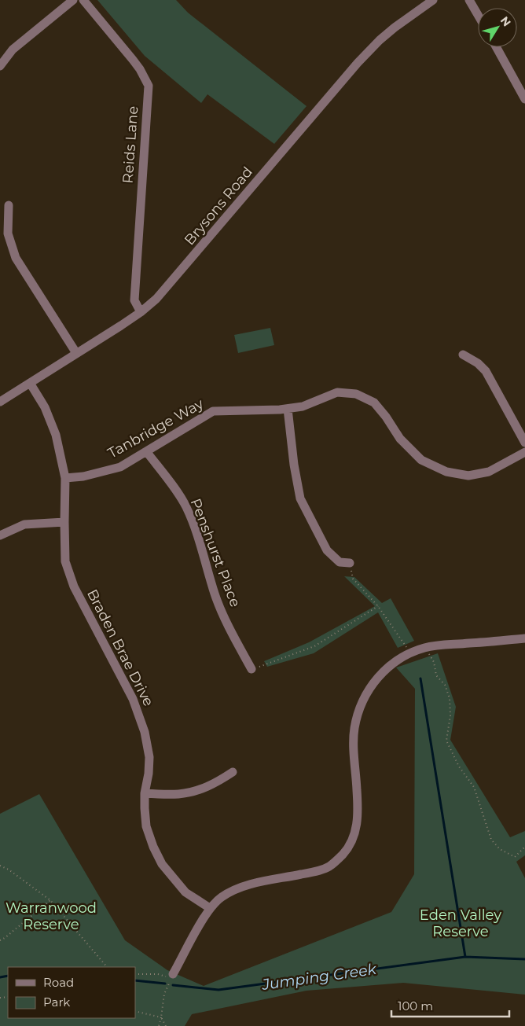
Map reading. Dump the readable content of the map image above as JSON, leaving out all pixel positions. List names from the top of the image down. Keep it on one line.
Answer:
{"streets":{"street":["Reids Lane","Brysons Road","Tanbridge Way","Penshurst Place","Braden Brae Drive"]},"crossings":[["Reids Lane","Brysons Road"],["Brysons Road","Braden Brae Drive"],["Tanbridge Way","Penshurst Place"],["Tanbridge Way","Braden Brae Drive"]],"water":["Jumping Creek"],"parks":["Warranwood Reserve","Eden Valley Reserve"],"legend":["Road","Park"],"scale_bar":"100 m","north":"top right"}
